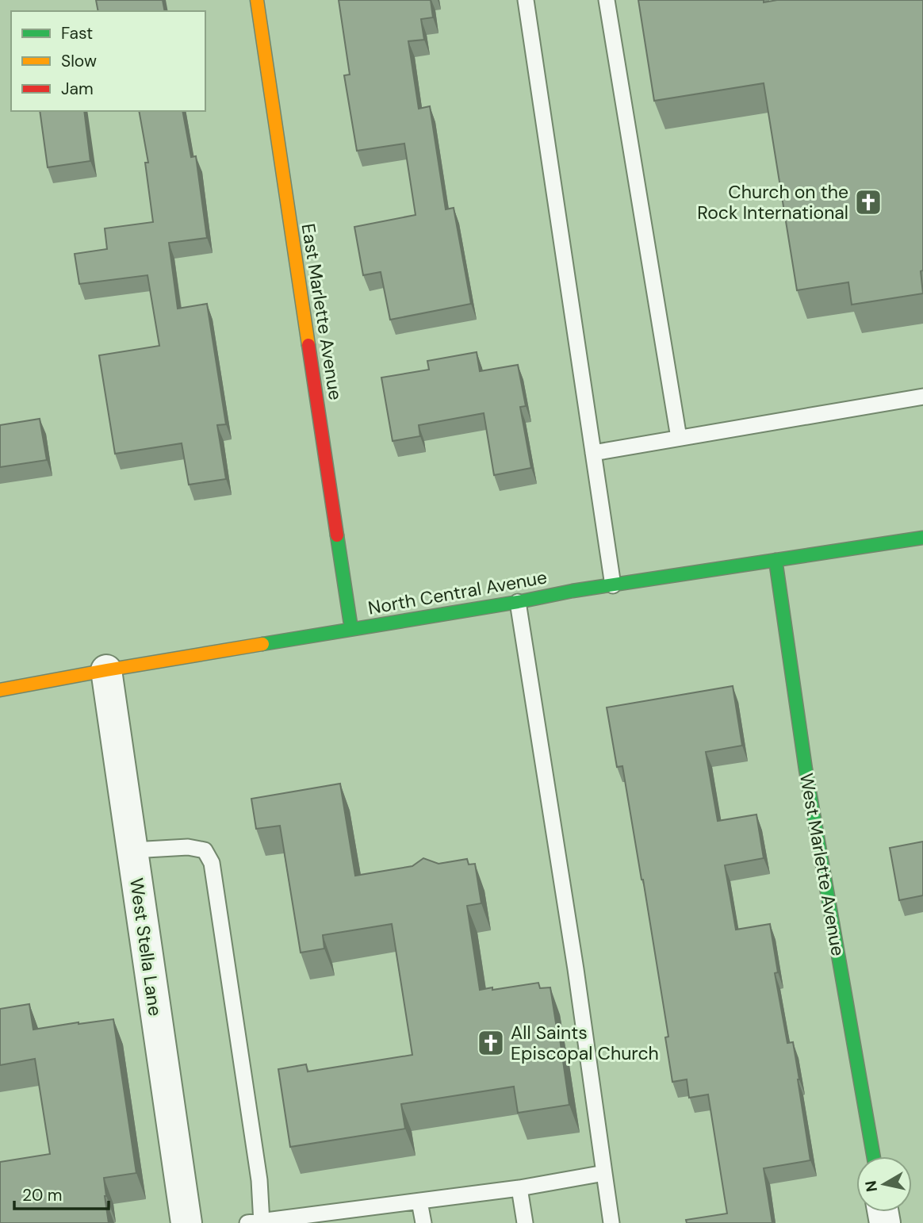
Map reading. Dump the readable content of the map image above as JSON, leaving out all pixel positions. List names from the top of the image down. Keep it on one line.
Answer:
{"streets":{"street":["East Marlette Avenue","North Central Avenue","West Marlette Avenue","West Stella Lane"]},"crossings":[["East Marlette Avenue","North Central Avenue"],["North Central Avenue","West Marlette Avenue"],["North Central Avenue","West Stella Lane"]],"places":{"church":["Church on the Rock International","All Saints Episcopal Church"]},"legend":["Fast","Slow","Jam"],"scale_bar":"20 m","north":"left"}
